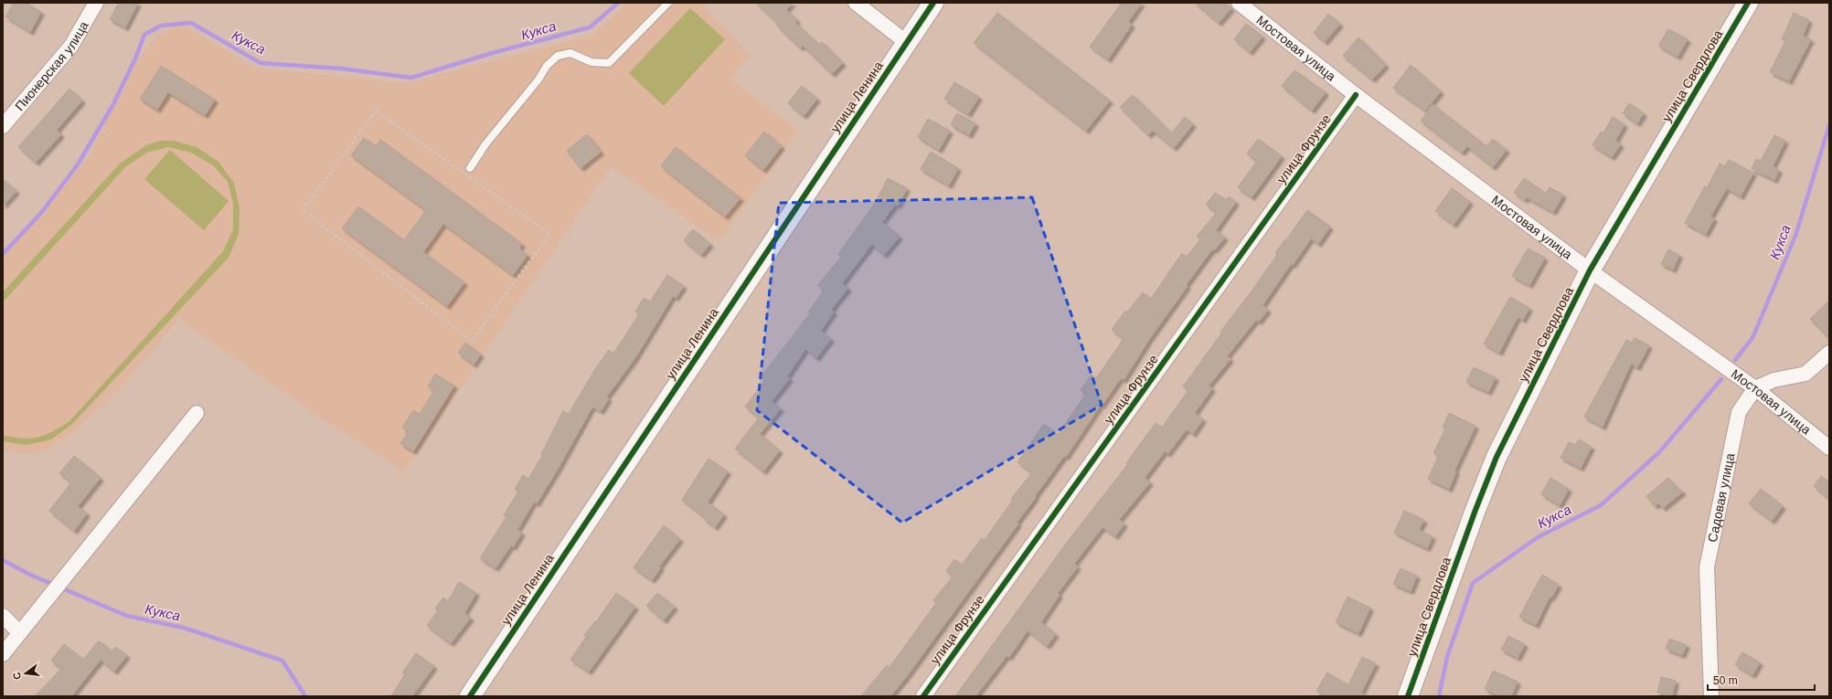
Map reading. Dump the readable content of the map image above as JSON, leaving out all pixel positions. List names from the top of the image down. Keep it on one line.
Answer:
{"streets":{"street":["Мостовая улица","Пионерская улица","улица Свердлова","улица Ленина","улица Фрунзе","Садовая улица"]},"crossings":[["Мостовая улица","улица Свердлова"],["Мостовая улица","улица Фрунзе"],["Мостовая улица","Садовая улица"]],"water":["Кукса"],"scale_bar":"50 m","north":"left"}
